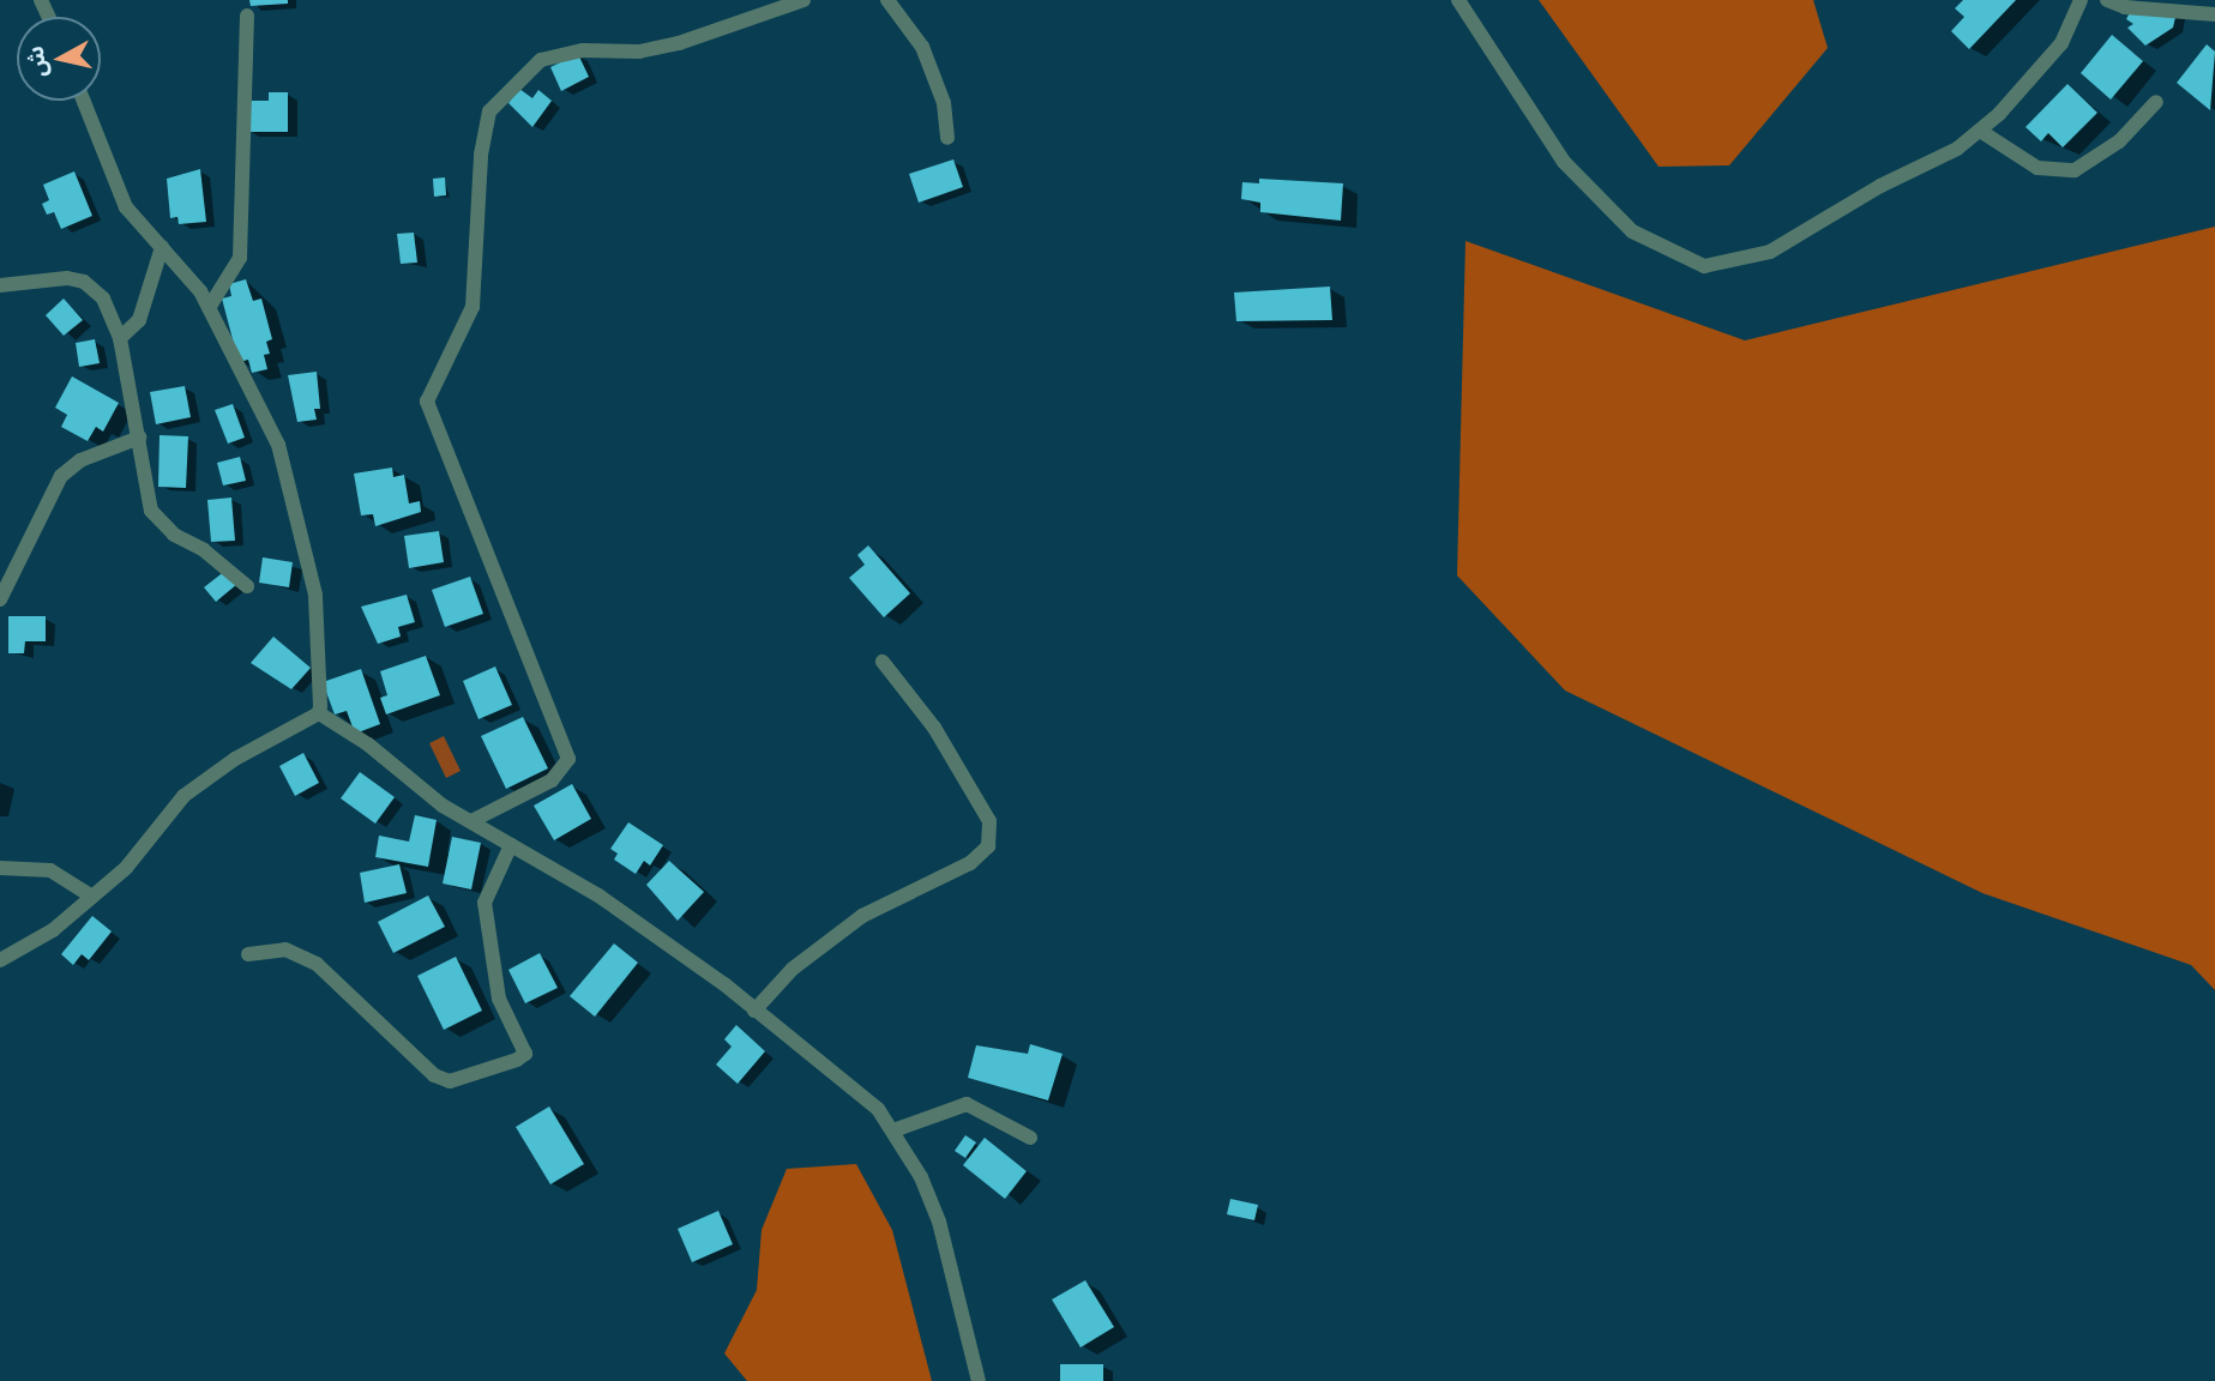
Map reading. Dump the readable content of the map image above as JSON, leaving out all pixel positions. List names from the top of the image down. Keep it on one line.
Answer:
{"north":"left"}
